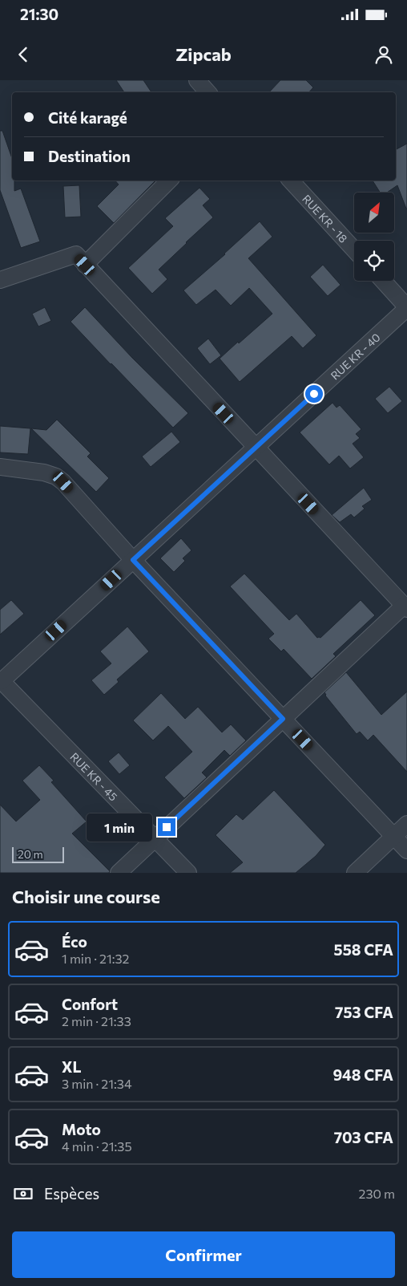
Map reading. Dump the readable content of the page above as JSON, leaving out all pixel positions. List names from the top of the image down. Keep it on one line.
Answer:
{"streets":{"street":["RUE KR - 18","RUE KR - 40","RUE KR - 45"]},"crossings":[["RUE KR - 40","RUE KR - 45"]],"scale_bar":"20 m","north":"top right","page":{"status":"21:30","header":"Zipcab","banner":["Cité karagé","Destination"],"bubble":"1 min","scale":"20 m","heading":"Choisir une course","list":[{"name":"Éco","note":"1 min · 21:32","value":"558 CFA"},{"name":"Confort","note":"2 min · 21:33","value":"753 CFA"},{"name":"XL","note":"3 min · 21:34","value":"948 CFA"},{"name":"Moto","note":"4 min · 21:35","value":"703 CFA"}],"pay":["Espèces","230 m"],"buttons":"Confirmer"}}
